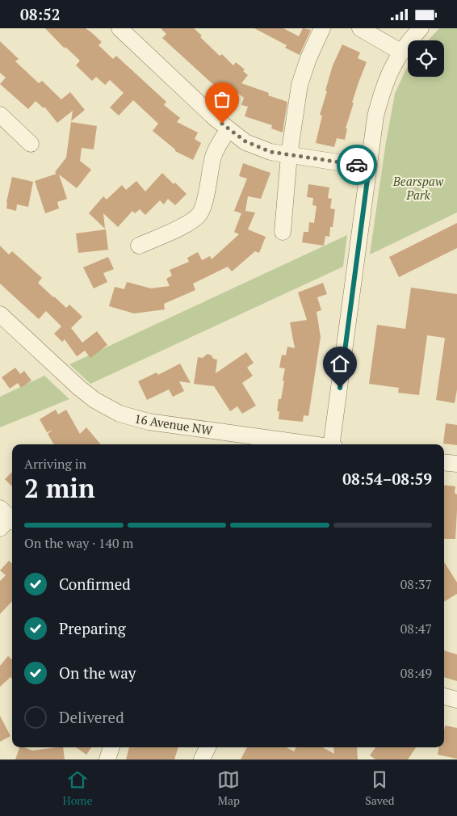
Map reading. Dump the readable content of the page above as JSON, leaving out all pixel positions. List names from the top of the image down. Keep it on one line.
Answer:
{"streets":{"street":["16 Avenue NW"]},"parks":["Bearspaw Park"],"page":{"status":"08:52","heading":["2 min","Arriving in","08:54–08:59"],"bar":"On the way · 140 m","list":[["Confirmed","08:37"],["Preparing","08:47"],["On the way","08:49"],"Delivered"],"tabs":["Home","Map","Saved"]}}
